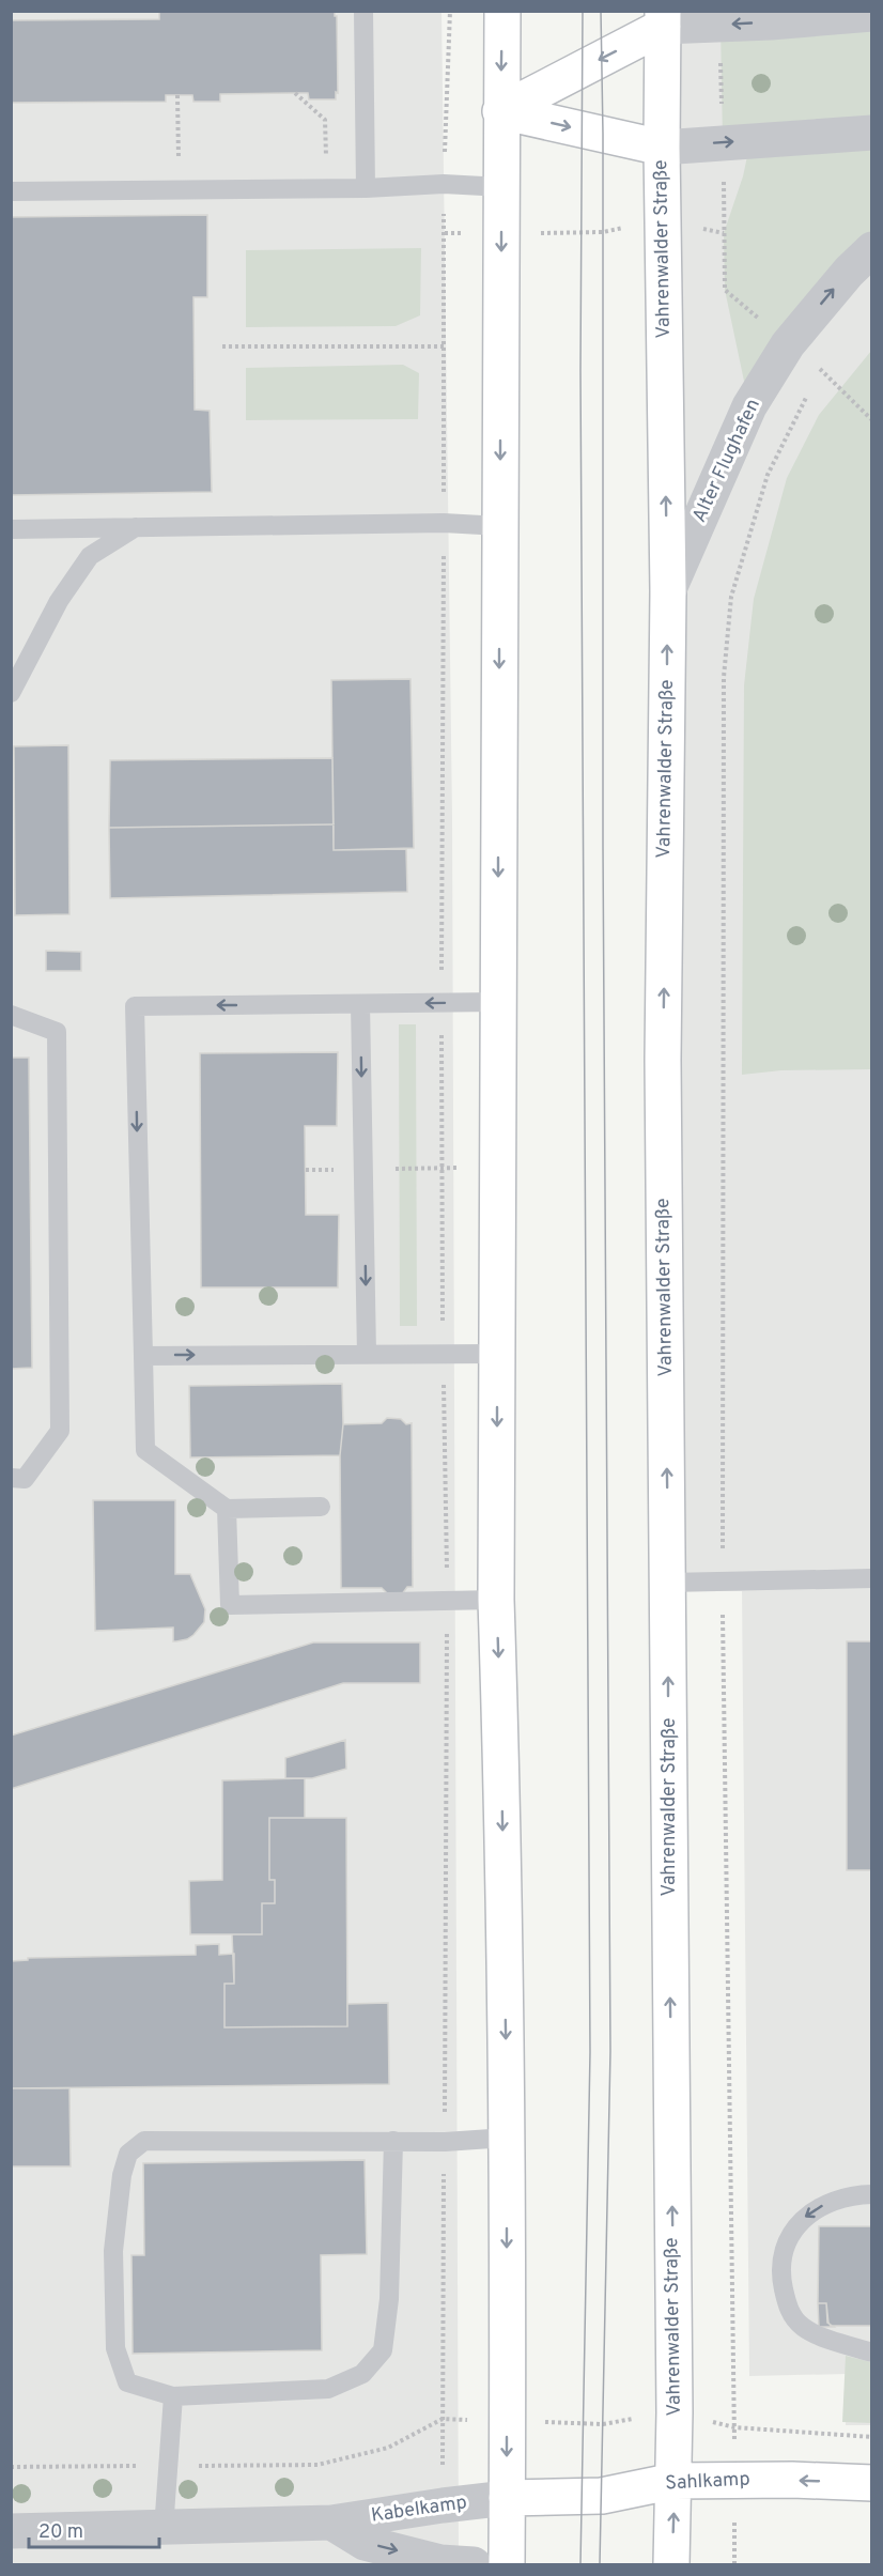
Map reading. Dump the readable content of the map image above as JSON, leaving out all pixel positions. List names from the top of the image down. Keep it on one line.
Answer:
{"streets":{"main road":["Vahrenwalder Straße","Sahlkamp"],"street":["Alter Flughafen","Kabelkamp"]},"crossings":[["Vahrenwalder Straße","Alter Flughafen"],["Vahrenwalder Straße","Sahlkamp"],["Sahlkamp","Kabelkamp"]],"one_way":["Sahlkamp"],"scale_bar":"20 m"}
